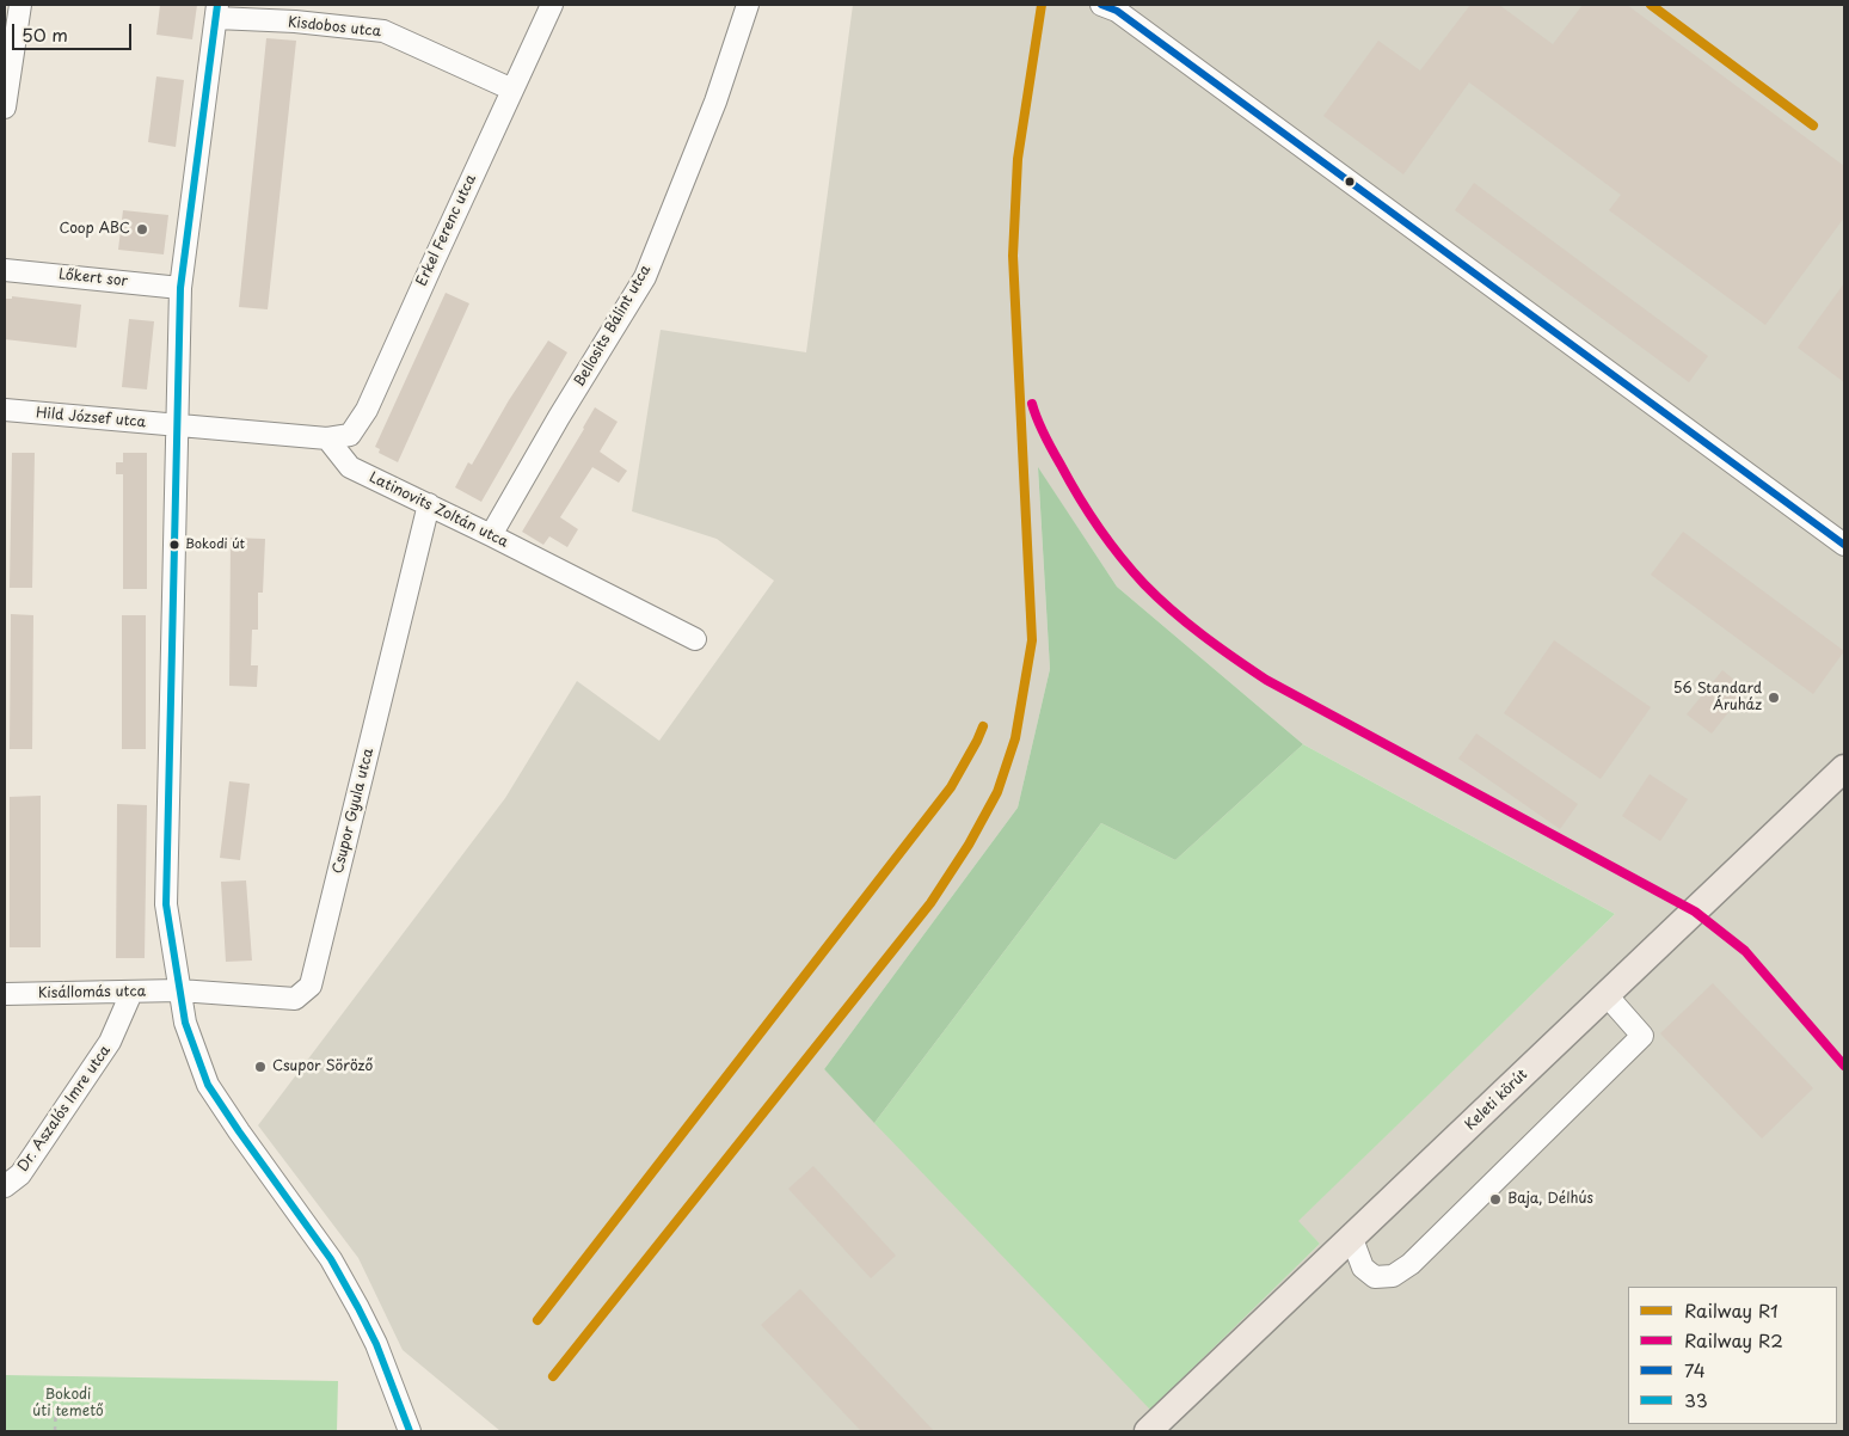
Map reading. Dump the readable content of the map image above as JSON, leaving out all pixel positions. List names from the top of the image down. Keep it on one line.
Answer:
{"streets":{"main road":["Keleti körút"],"street":["Kisdobos utca","Erkel Ferenc utca","Lőkert sor","Bellosits Bálint utca","Hild József utca","Latinovits Zoltán utca","Csupor Gyula utca","Kisállomás utca","Dr. Aszalós Imre utca"]},"crossings":[["Kisdobos utca","Erkel Ferenc utca"],["Erkel Ferenc utca","Latinovits Zoltán utca"],["Bellosits Bálint utca","Latinovits Zoltán utca"],["Latinovits Zoltán utca","Csupor Gyula utca"],["Csupor Gyula utca","Kisállomás utca"],["Kisállomás utca","Dr. Aszalós Imre utca"]],"parks":["Bokodi úti temető"],"places":["Coop ABC","Bokodi út","56 Standard Áruház","Csupor Söröző","Baja, Délhús"],"lines":["rail line R1","transit line 74","transit line 33","rail line R2"],"legend":["Railway R1","Railway R2","74","33"],"scale_bar":"50 m"}
